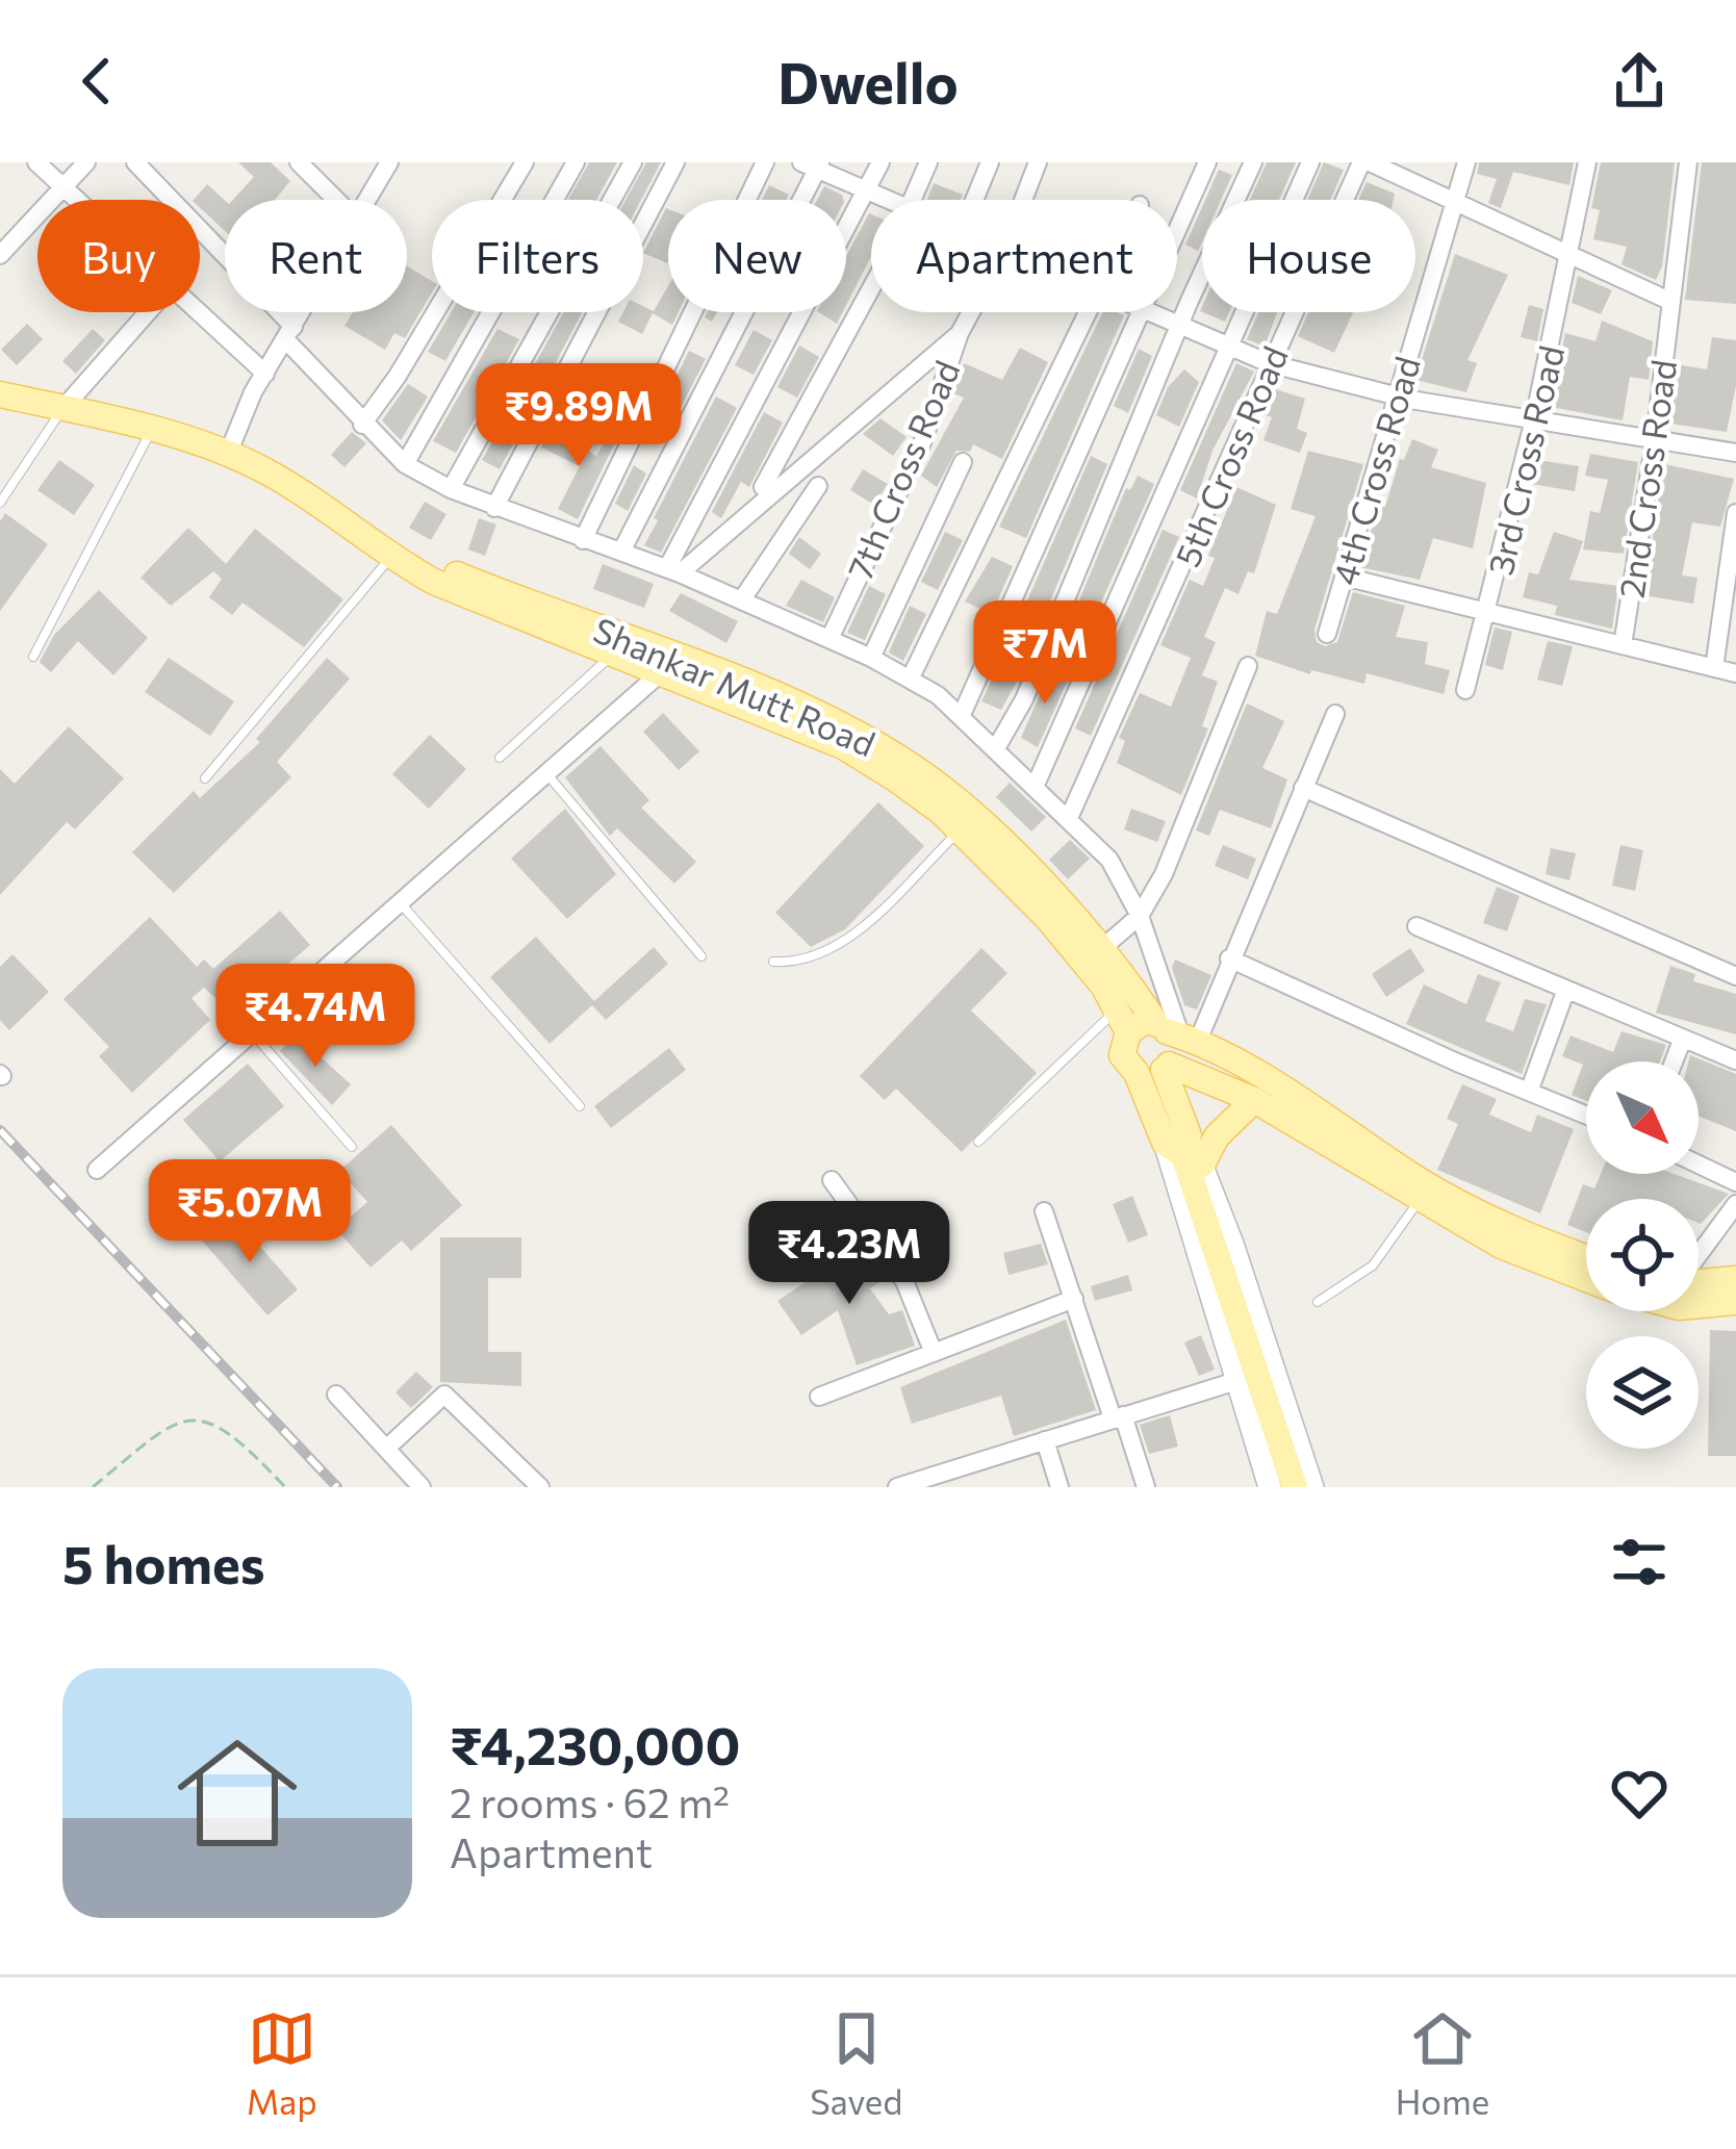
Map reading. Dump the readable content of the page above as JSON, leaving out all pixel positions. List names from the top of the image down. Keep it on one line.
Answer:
{"streets":{"main road":["Shankar Mutt Road"],"street":["5th Cross Road","3rd Cross Road","7th Cross Road","4th Cross Road","2nd Cross Road"]},"north":"bottom right","page":{"header":"Dwello","chip":["Buy","Rent","Filters","New","Apartment","House"],"price":["₹9.89M","₹7M","₹4.74M","₹5.07M","₹4.23M"],"heading":"5 homes","list":[{"name":"₹4,230,000","note":"2 rooms · 62 m² · Apartment"}],"tabs":["Map","Saved","Home"]}}
